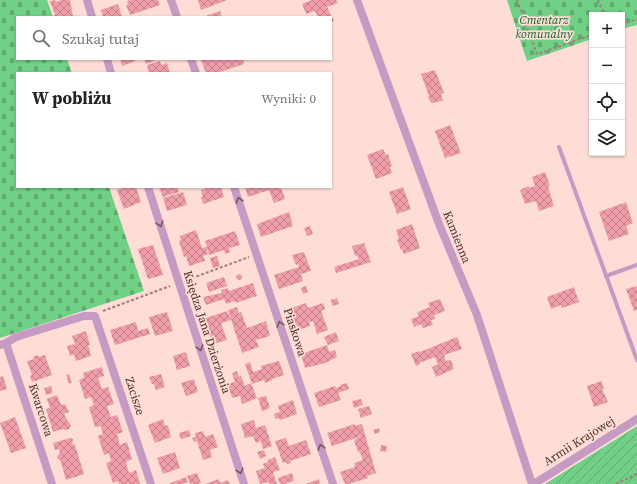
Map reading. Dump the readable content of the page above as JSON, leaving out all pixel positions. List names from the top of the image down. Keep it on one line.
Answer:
{"streets":{"street":["Kamienna","Księdza Jana Dzierżonia","Piaskowa","Zacisze","Kwarcowa","Armii Krajowej"]},"crossings":[["Kamienna","Armii Krajowej"],["Zacisze","Kwarcowa"]],"one_way":["Księdza Jana Dzierżonia","Piaskowa"],"parks":["Cmentarz komunalny"],"page":{"map_buttons":["+","−"],"search":"Szukaj tutaj","heading":["W pobliżu","Wyniki: 0"]}}
